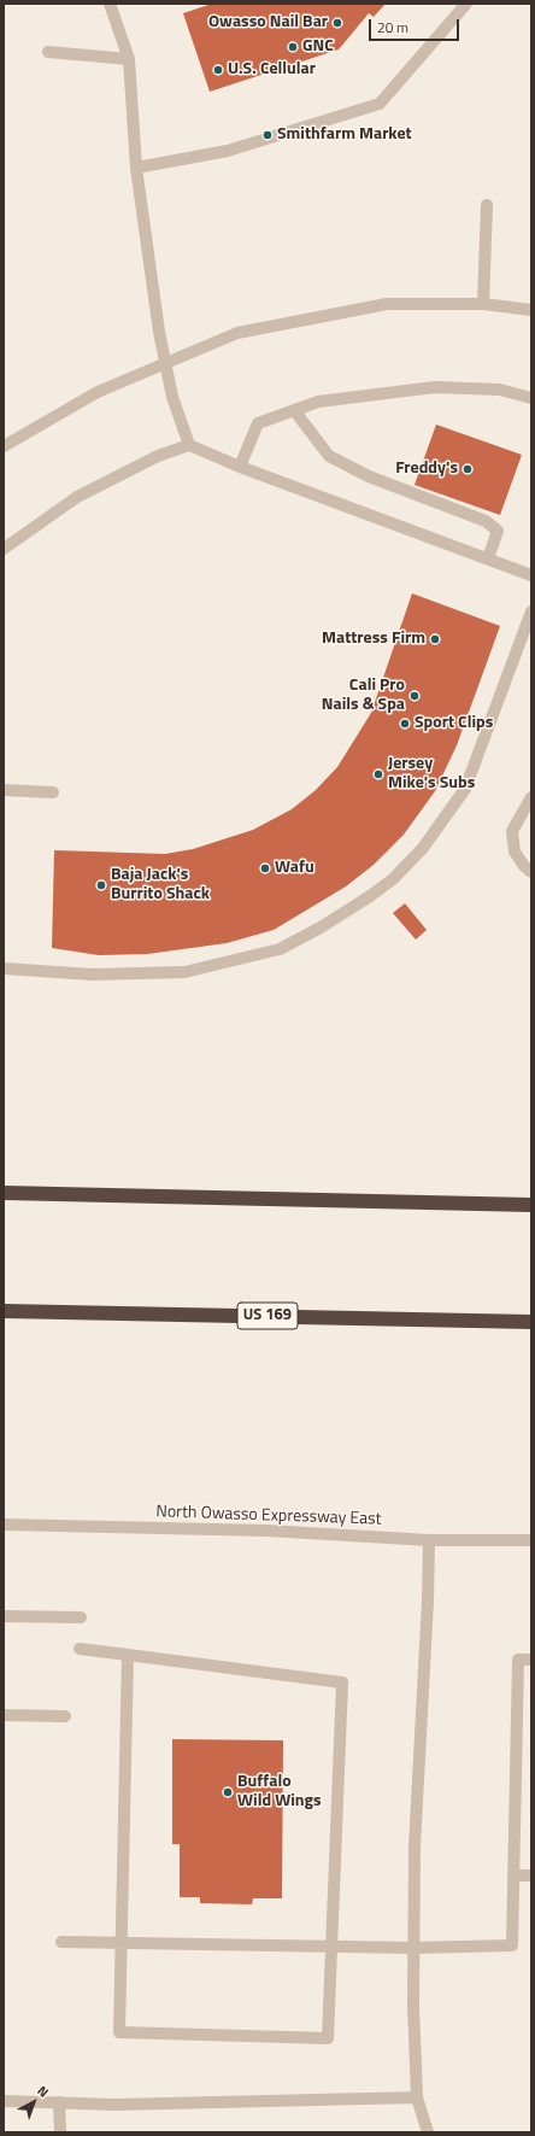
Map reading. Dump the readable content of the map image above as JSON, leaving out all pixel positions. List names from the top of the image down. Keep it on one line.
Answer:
{"streets":{"highway":["US 169"],"street":["North Owasso Expressway East"]},"places":["Owasso Nail Bar","GNC","U.S. Cellular","Smithfarm Market","Freddy's","Mattress Firm","Cali Pro Nails & Spa","Sport Clips","Jersey Mike's Subs","Wafu","Baja Jack's Burrito Shack","Buffalo Wild Wings"],"scale_bar":"20 m","north":"top right"}
